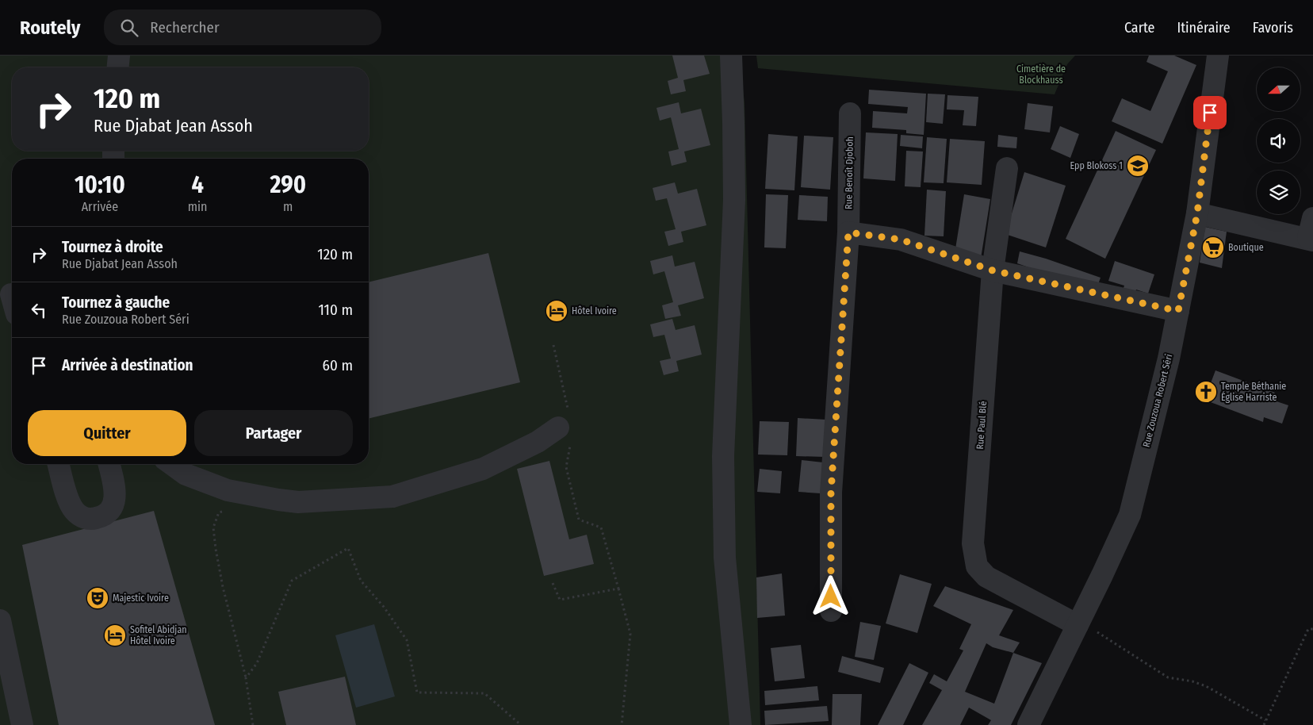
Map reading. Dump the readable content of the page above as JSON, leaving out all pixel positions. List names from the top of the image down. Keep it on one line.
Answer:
{"streets":{"street":["Rue Benoît Djoboh","Rue Zouzoua Robert Séri","Rue Paul Blé"]},"crossings":[["Rue Zouzoua Robert Séri","Rue Paul Blé"]],"parks":["Cimetière de Blockhauss"],"places":{"school or university":["Epp Blokoss 1"],"supermarket":["Boutique"],"hotel":["Hôtel Ivoire","Sofitel Abidjan Hôtel Ivoire"],"church":["Temple Béthanie Église Harriste"],"theatre":["Majestic Ivoire"]},"north":"left","page":{"header":"Routely","search":"Rechercher","nav":["Carte","Itinéraire","Favoris"],"turn":["120 m","Rue Djabat Jean Assoh"],"eta":["10:10","Arrivée","4","min","290","m"],"list":[{"name":"Tournez à droite","note":"Rue Djabat Jean Assoh","value":"120 m"},{"name":"Tournez à gauche","note":"Rue Zouzoua Robert Séri","value":"110 m"},{"name":"Arrivée à destination","value":"60 m"}],"buttons":["Quitter","Partager"]}}
